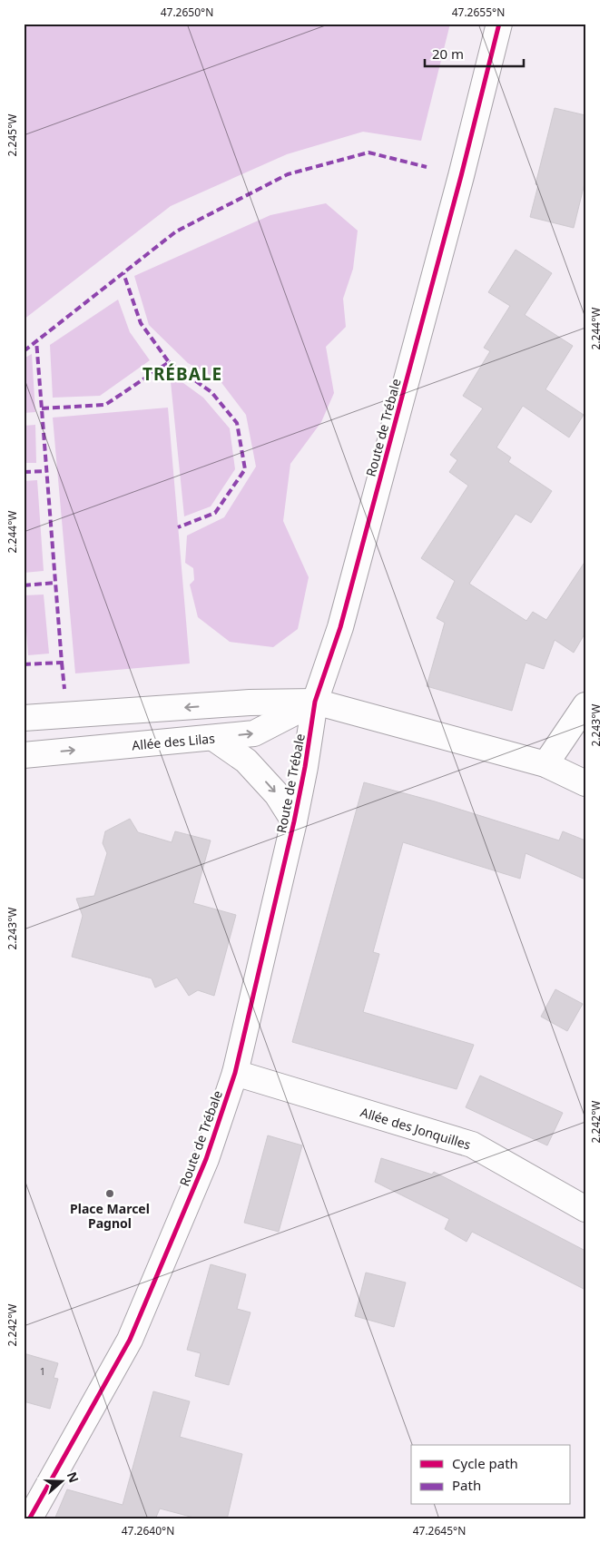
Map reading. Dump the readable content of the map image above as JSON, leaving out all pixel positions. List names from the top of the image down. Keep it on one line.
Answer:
{"streets":{"street":["Route de Trébale","Allée des Lilas","Allée des Jonquilles"]},"crossings":[["Route de Trébale","Allée des Lilas"],["Route de Trébale","Allée des Jonquilles"]],"districts":["TRÉBALE"],"places":["Place Marcel Pagnol"],"house_numbers":["1"],"legend":["Cycle path","Path"],"scale_bar":"20 m","north":"right","coordinates":["47.2650°N","47.2655°N","2.245°W","2.244°W","2.243°W","2.242°W","47.2640°N","47.2645°N"]}
